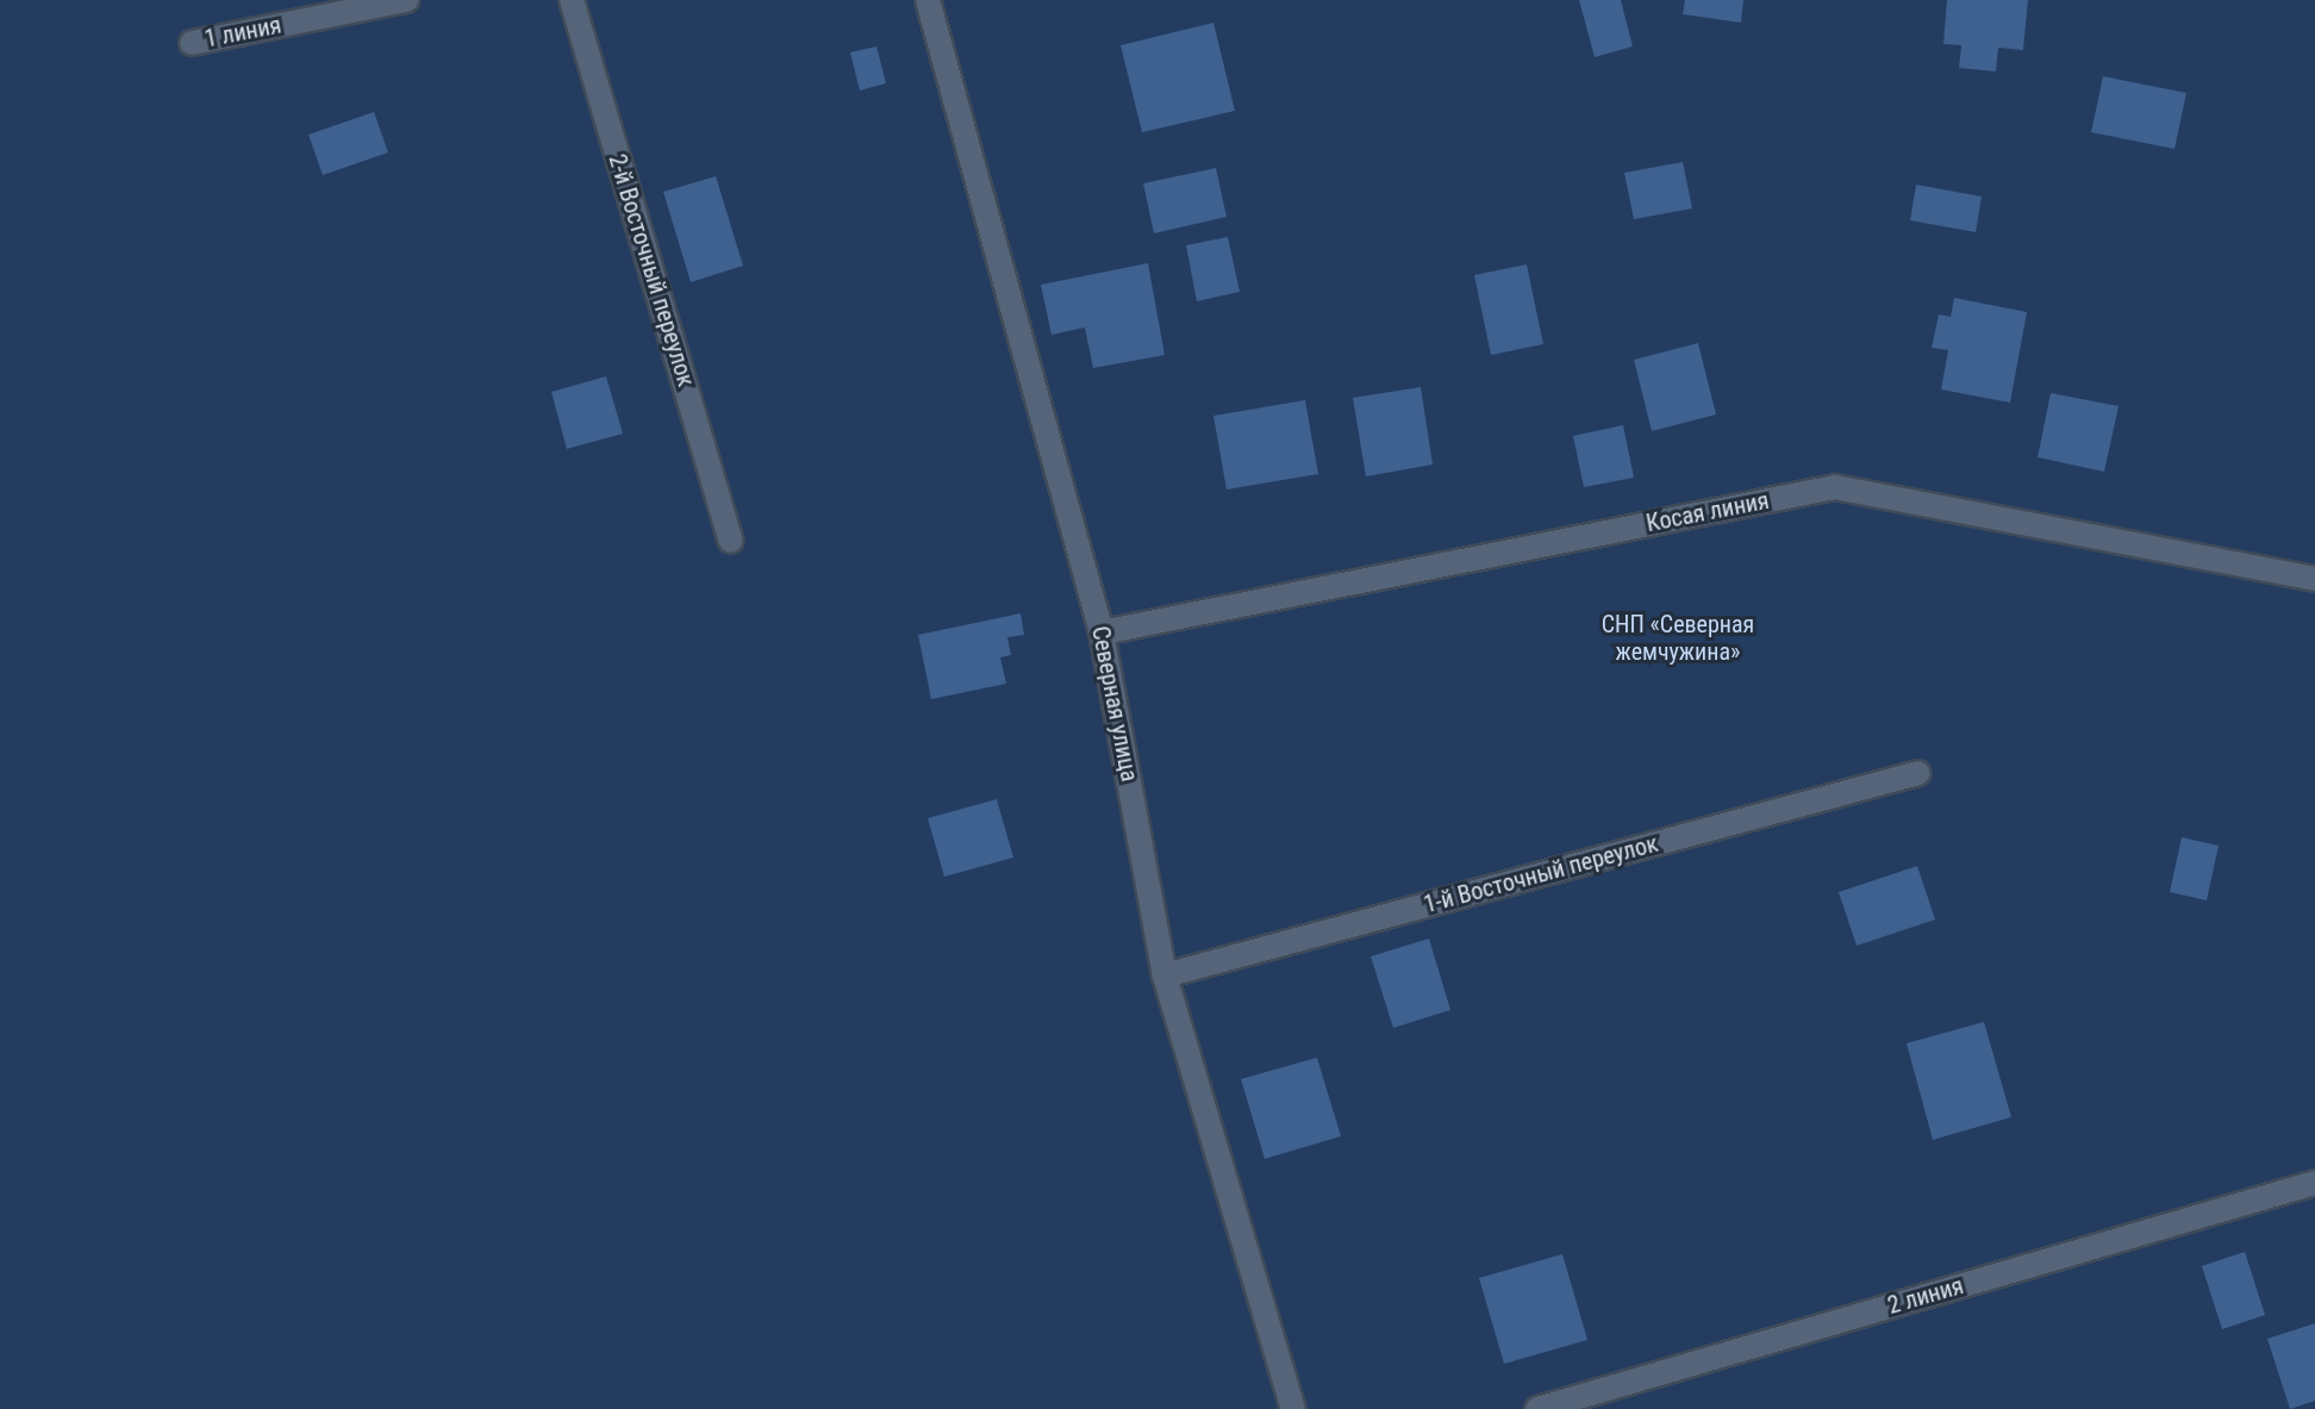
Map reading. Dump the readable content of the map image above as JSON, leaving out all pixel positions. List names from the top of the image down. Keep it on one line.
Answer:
{"streets":{"street":["1 линия","2-й Восточный переулок","Косая линия","Северная улица","1-й Восточный переулок","2 линия"]},"crossings":[["Косая линия","Северная улица"],["Северная улица","1-й Восточный переулок"]],"parks":["СНП «Северная жемчужина»"]}
